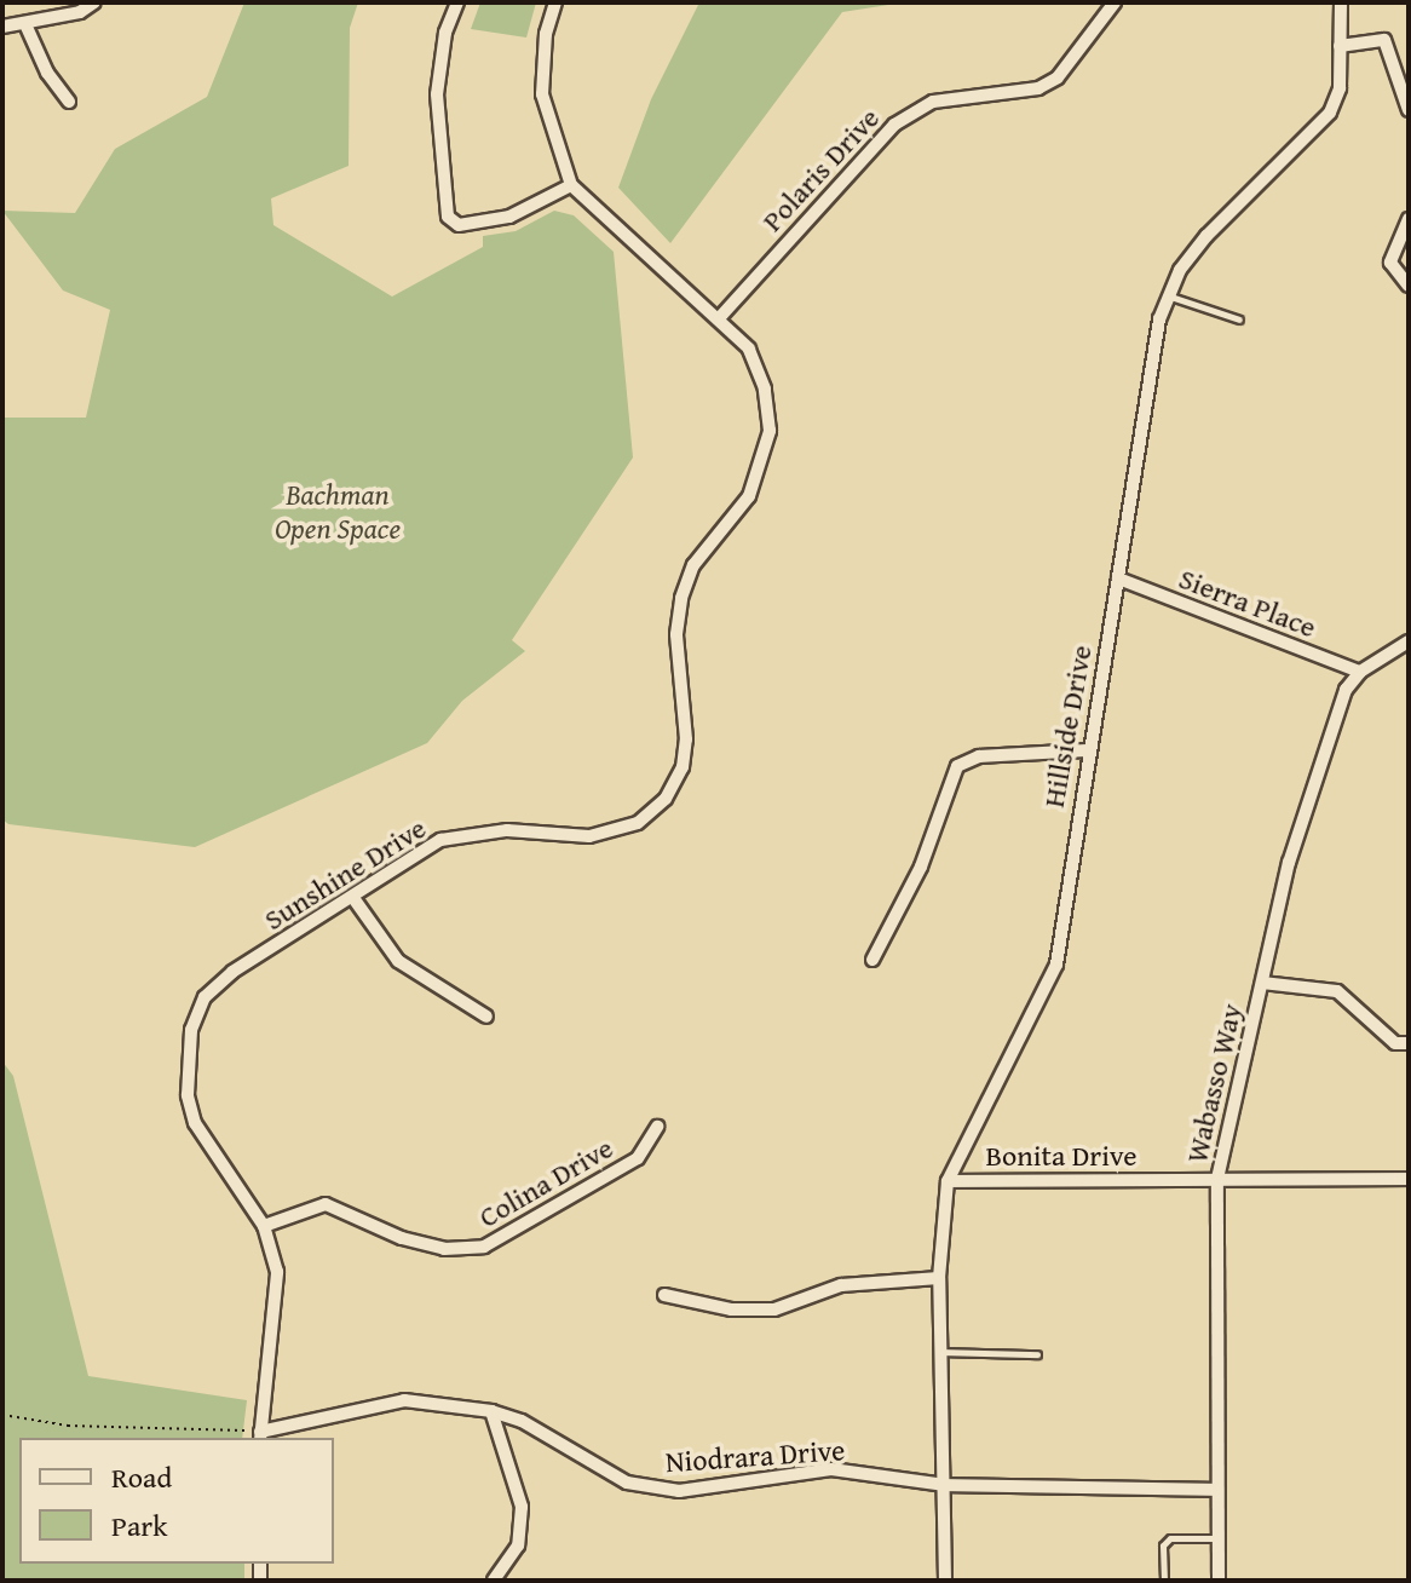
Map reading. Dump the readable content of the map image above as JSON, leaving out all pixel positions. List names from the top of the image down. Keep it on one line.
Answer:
{"streets":{"street":["Polaris Drive","Sierra Place","Hillside Drive","Sunshine Drive","Wabasso Way","Bonita Drive","Colina Drive","Niodrara Drive"]},"crossings":[["Polaris Drive","Sunshine Drive"],["Sierra Place","Hillside Drive"],["Sierra Place","Wabasso Way"],["Hillside Drive","Bonita Drive"],["Hillside Drive","Niodrara Drive"],["Sunshine Drive","Colina Drive"],["Wabasso Way","Bonita Drive"],["Wabasso Way","Niodrara Drive"]],"parks":["Bachman Open Space"],"legend":["Road","Park"]}
